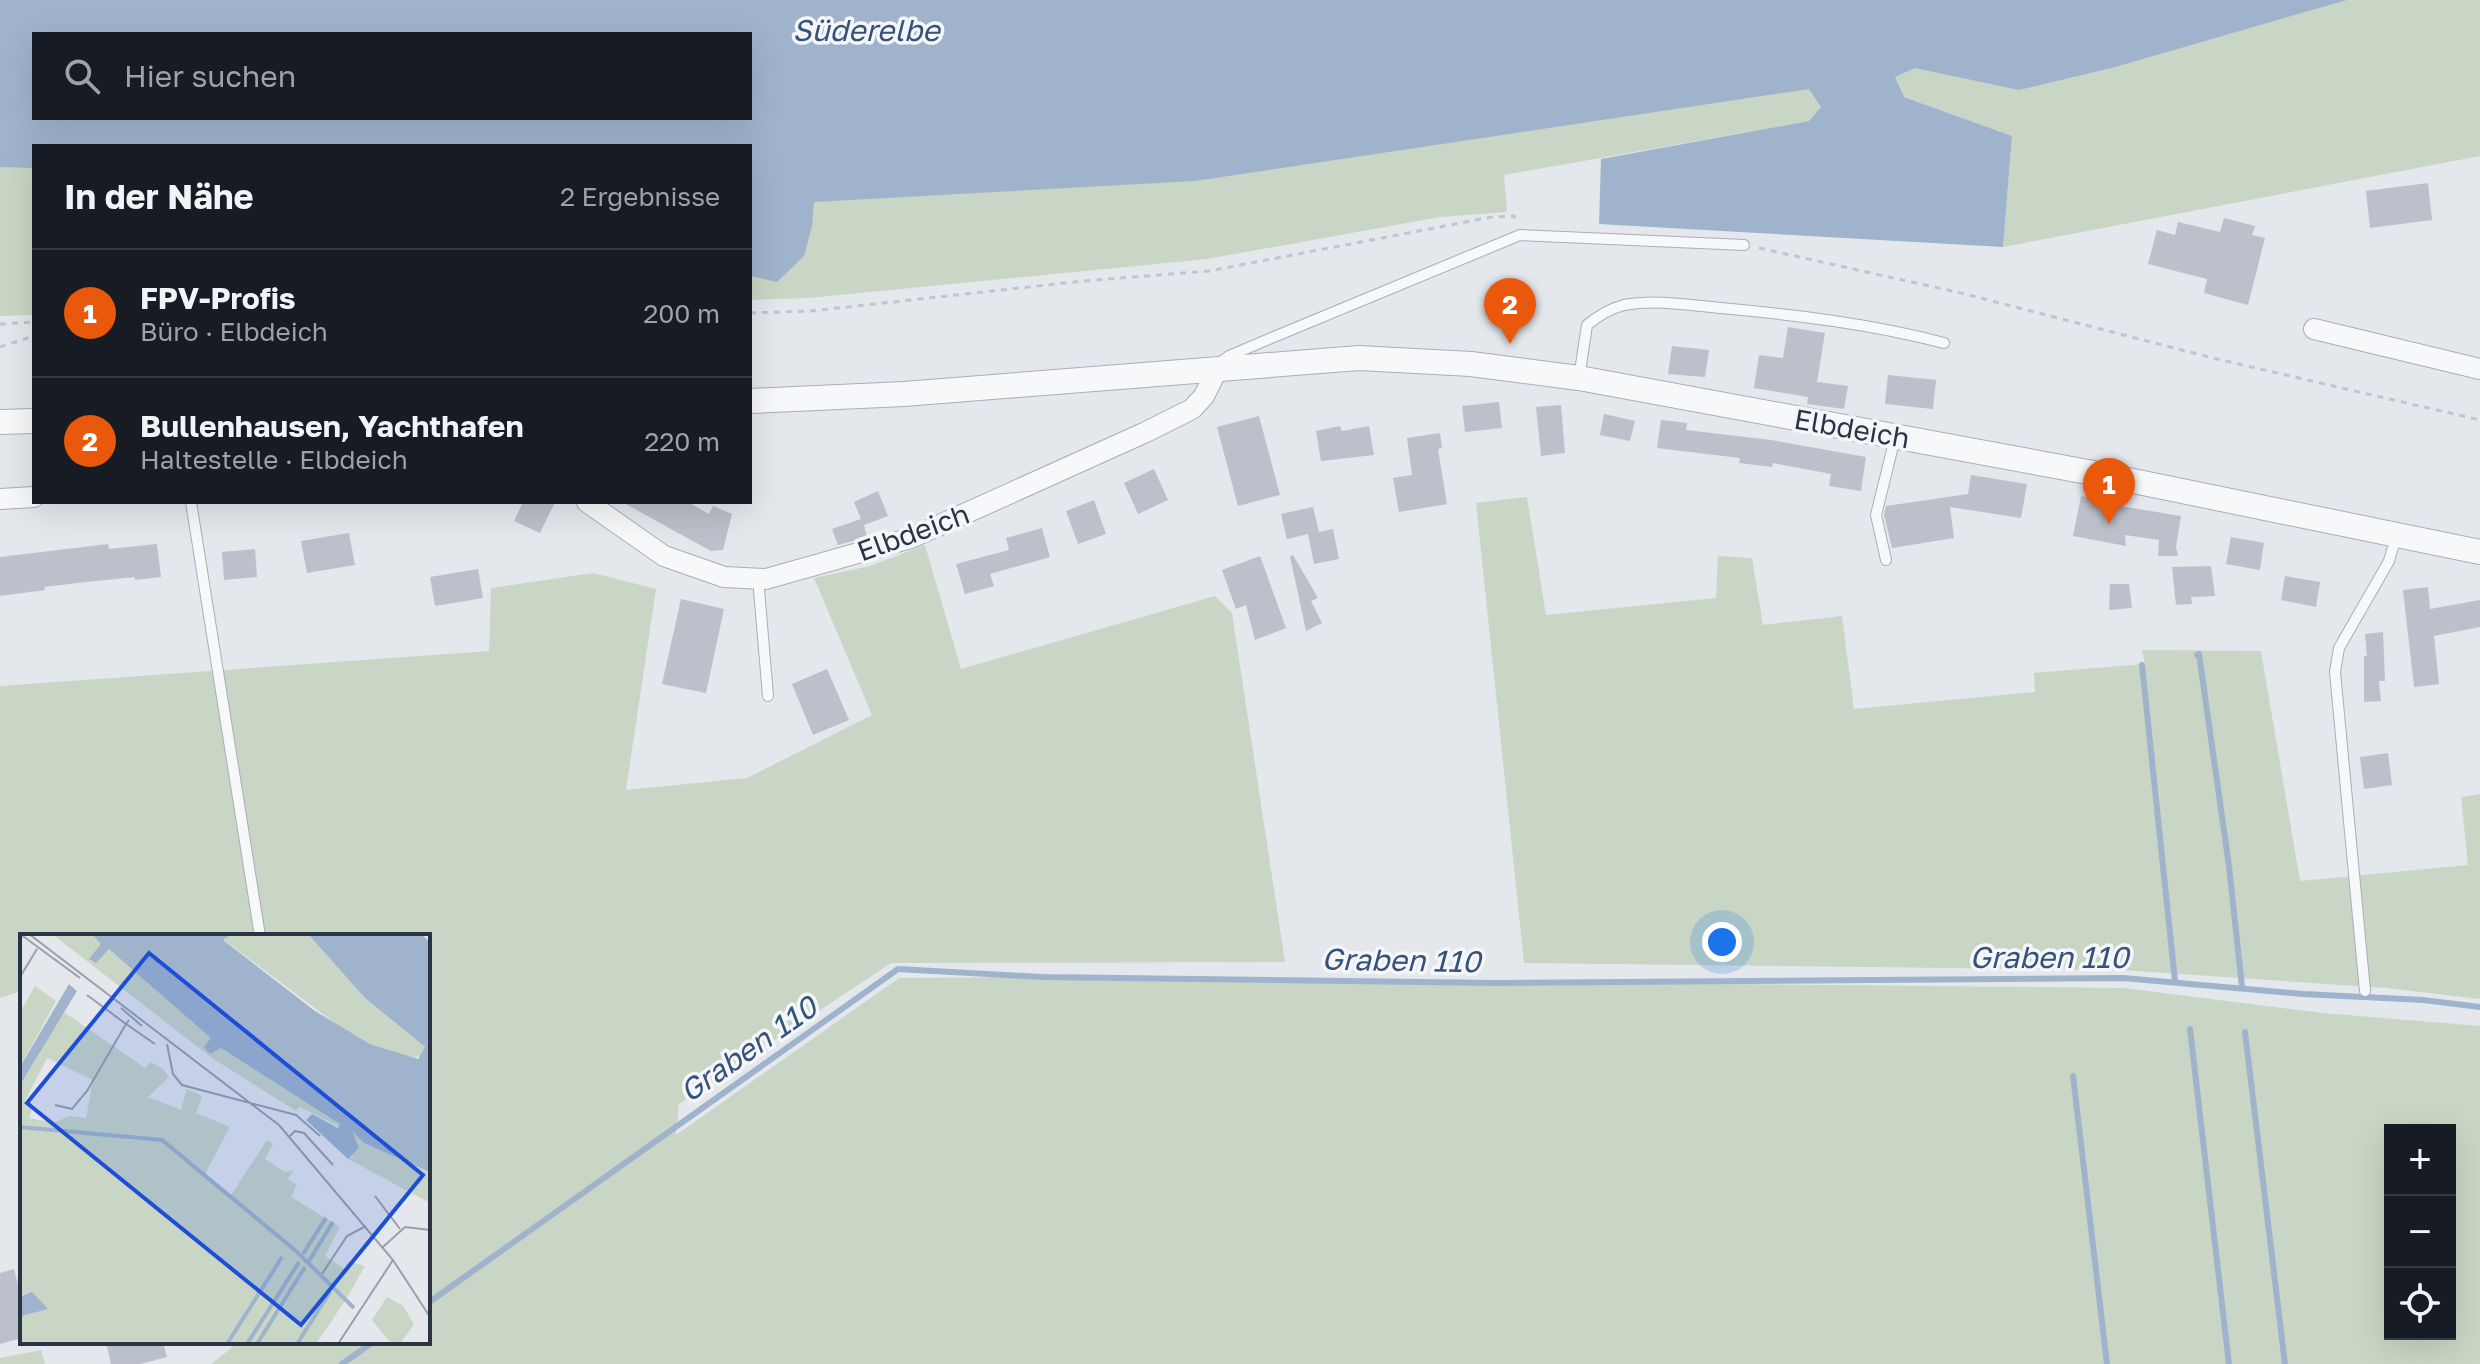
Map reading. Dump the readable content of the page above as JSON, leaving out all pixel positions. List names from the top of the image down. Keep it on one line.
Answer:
{"streets":{"street":["Elbdeich"]},"water":["Süderelbe","Graben 110"],"page":{"search":"Hier suchen","heading":["In der Nähe","2 Ergebnisse"],"list":[{"mark":"1","name":"FPV-Profis","note":"Büro · Elbdeich","value":"200 m"},{"mark":"2","name":"Bullenhausen, Yachthafen","note":"Haltestelle · Elbdeich","value":"220 m"}],"pins":["2","1"],"map_buttons":["+","−"]}}
